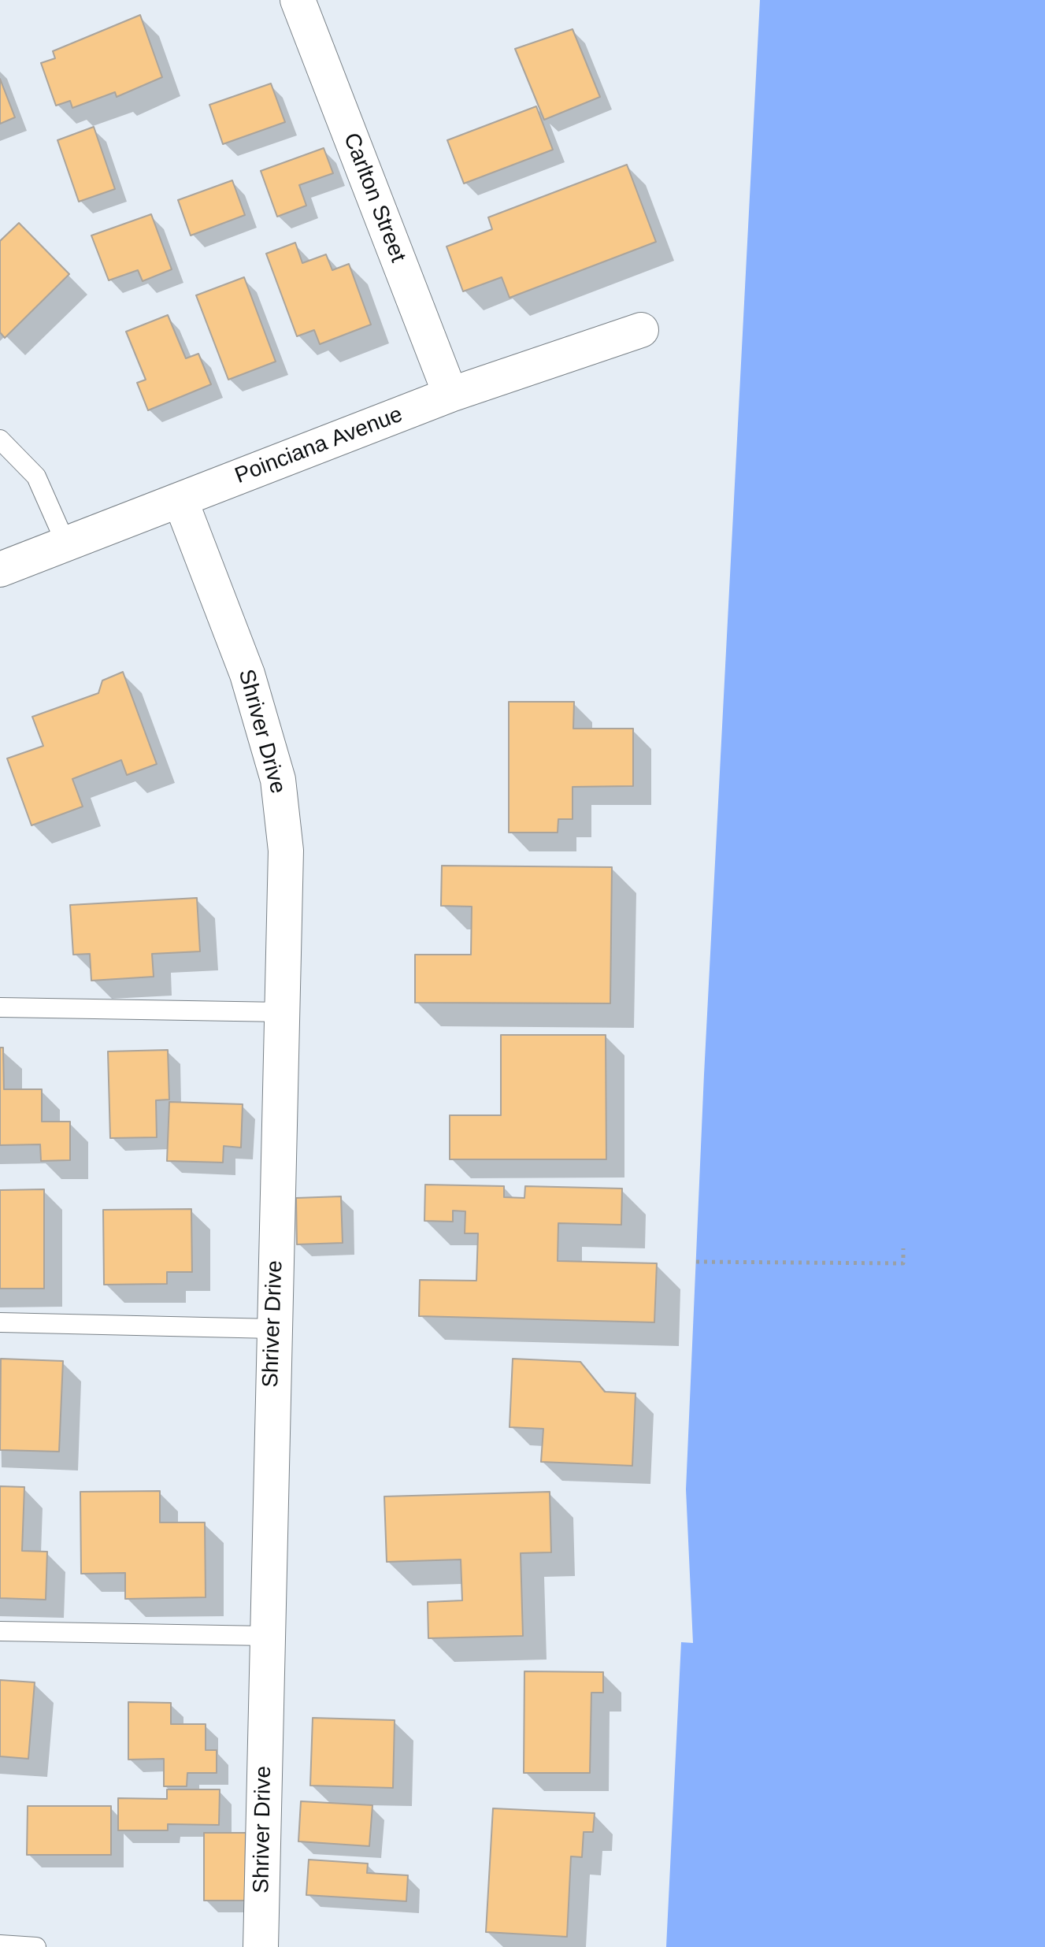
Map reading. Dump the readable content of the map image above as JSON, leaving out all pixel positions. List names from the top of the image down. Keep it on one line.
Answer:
{"streets":{"street":["Carlton Street","Poinciana Avenue","Shriver Drive"]},"crossings":[["Carlton Street","Poinciana Avenue"],["Poinciana Avenue","Shriver Drive"]]}
